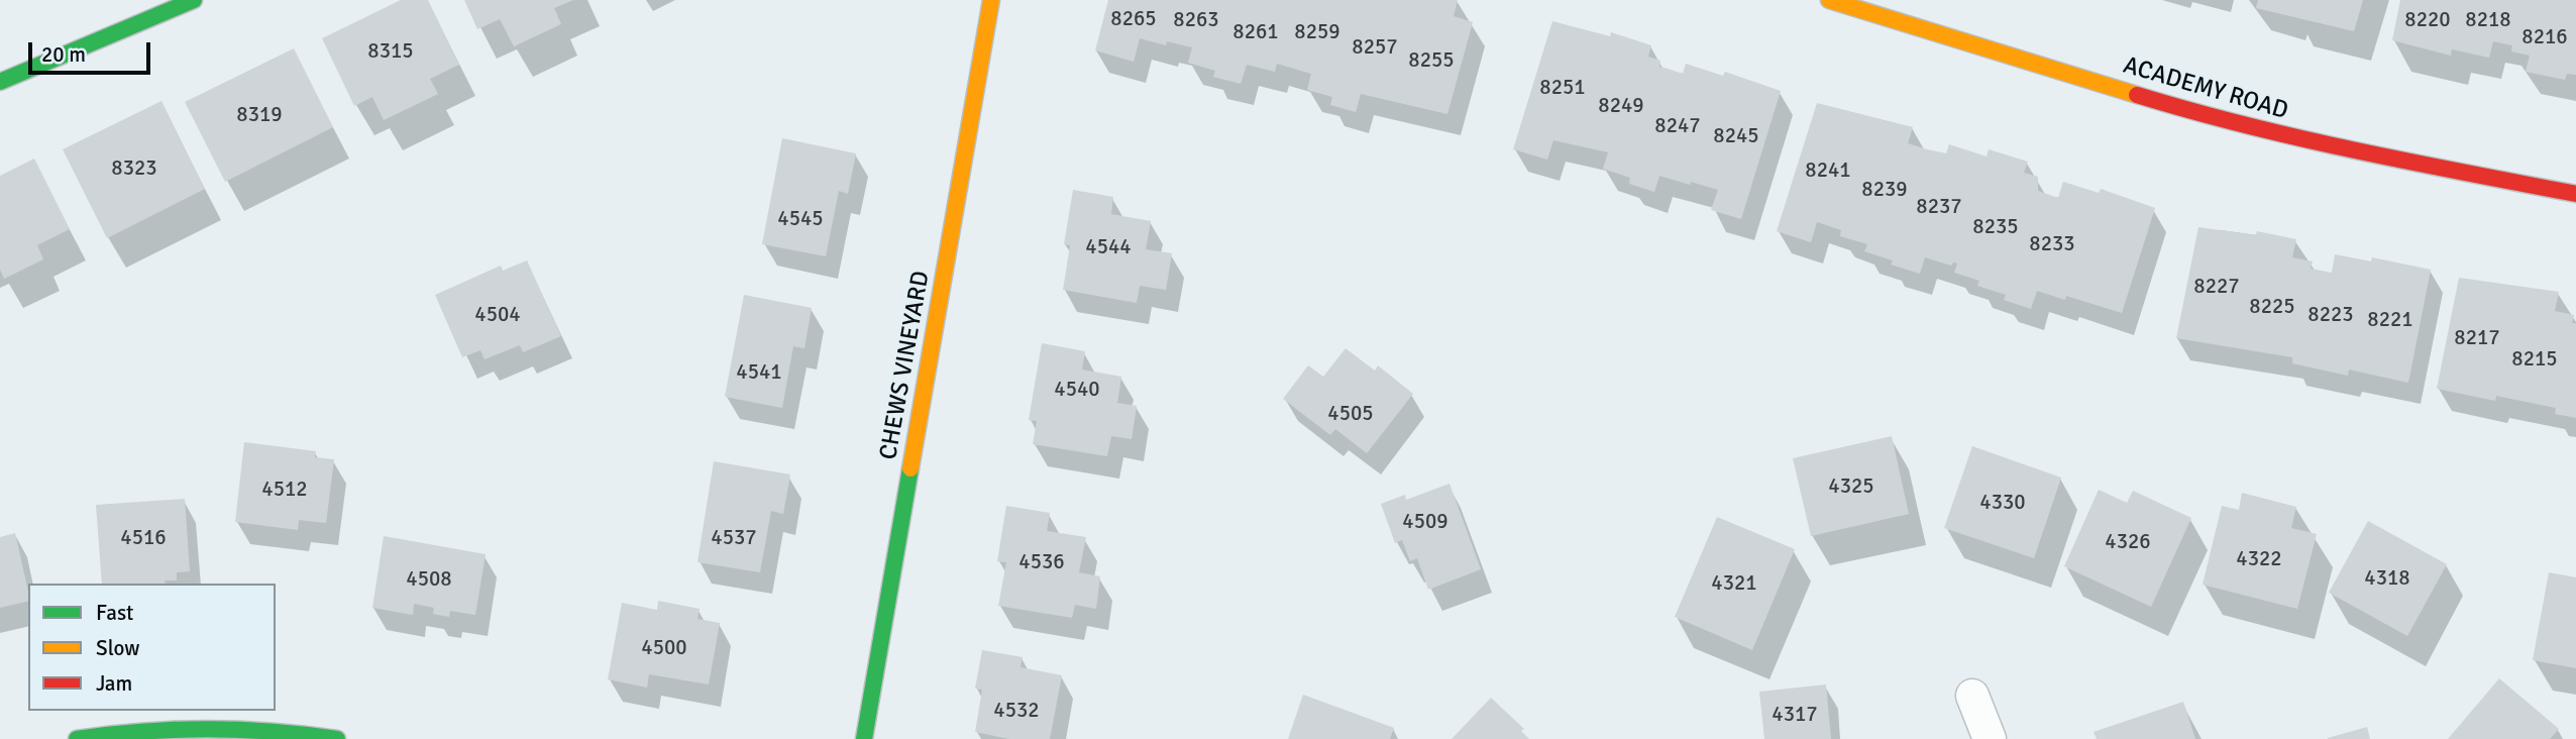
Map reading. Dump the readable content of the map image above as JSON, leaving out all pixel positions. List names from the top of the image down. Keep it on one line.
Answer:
{"streets":{"street":["ACADEMY ROAD","CHEWS VINEYARD"]},"house_numbers":["8265","8263","8220","8218","8261","8259","8216","8257","8315","8255","8251","8249","8319","8247","8245","8323","8241","8239","8237","4545","8235","8233","4544","8227","8225","4504","8223","8221","8217","8215","4541","4540","4505","4325","4512","4330","4509","4516","4537","4326","4322","4536","4318","4508","4321","4500","4532","4317"],"legend":["Fast","Slow","Jam"],"scale_bar":"20 m"}
